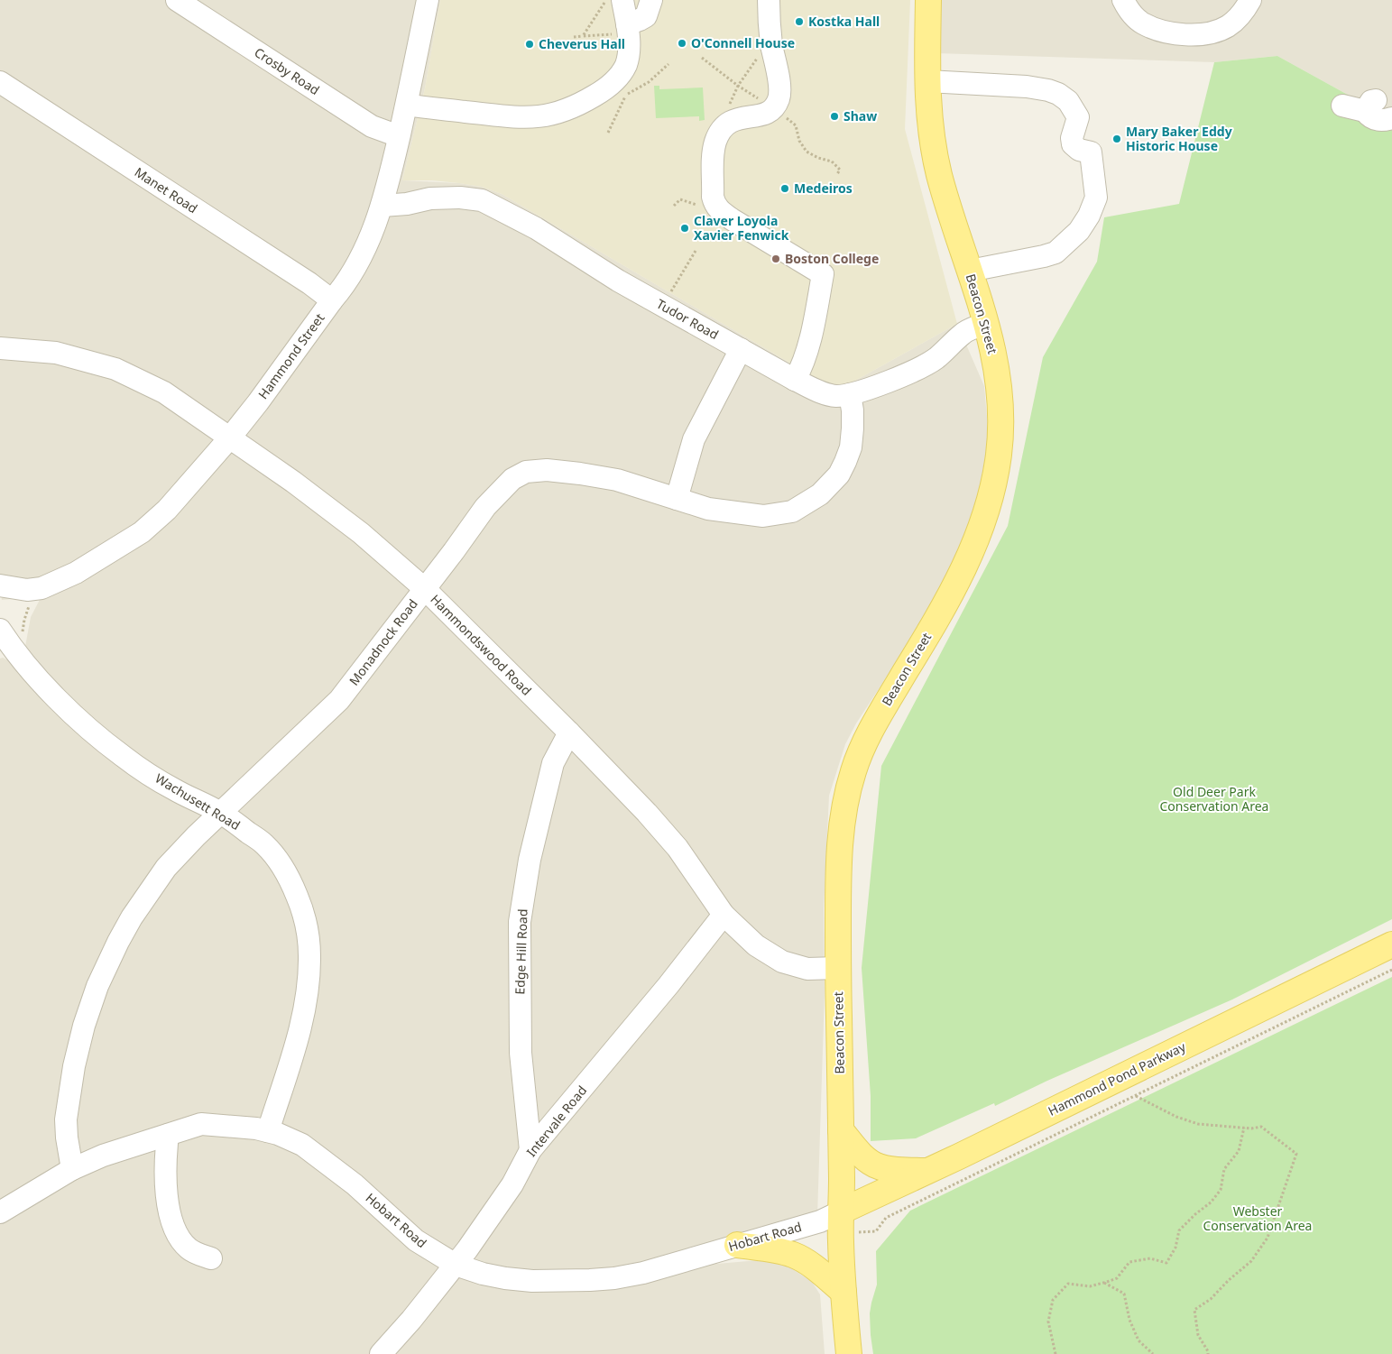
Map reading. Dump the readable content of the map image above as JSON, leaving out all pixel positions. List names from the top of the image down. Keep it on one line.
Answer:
{"streets":{"main road":["Beacon Street","Hammond Pond Parkway"],"street":["Crosby Road","Manet Road","Tudor Road","Hammond Street","Monadnock Road","Hammondswood Road","Wachusett Road","Edge Hill Road","Intervale Road","Hobart Road"]},"crossings":[["Crosby Road","Hammond Street"],["Manet Road","Hammond Street"],["Beacon Street","Tudor Road"],["Beacon Street","Hammondswood Road"],["Beacon Street","Hammond Pond Parkway"],["Beacon Street","Hobart Road"],["Tudor Road","Hammond Street"],["Tudor Road","Monadnock Road"],["Hammond Street","Hammondswood Road"],["Monadnock Road","Hammondswood Road"],["Monadnock Road","Wachusett Road"],["Monadnock Road","Hobart Road"],["Hammondswood Road","Edge Hill Road"],["Hammondswood Road","Intervale Road"],["Wachusett Road","Hobart Road"],["Edge Hill Road","Intervale Road"],["Hammond Pond Parkway","Hobart Road"],["Intervale Road","Hobart Road"]],"parks":["Old Deer Park Conservation Area","Webster Conservation Area"],"places":["Kostka Hall","O'Connell House","Cheverus Hall","Shaw","Mary Baker Eddy Historic House","Medeiros","Claver Loyola Xavier Fenwick","Boston College"]}
